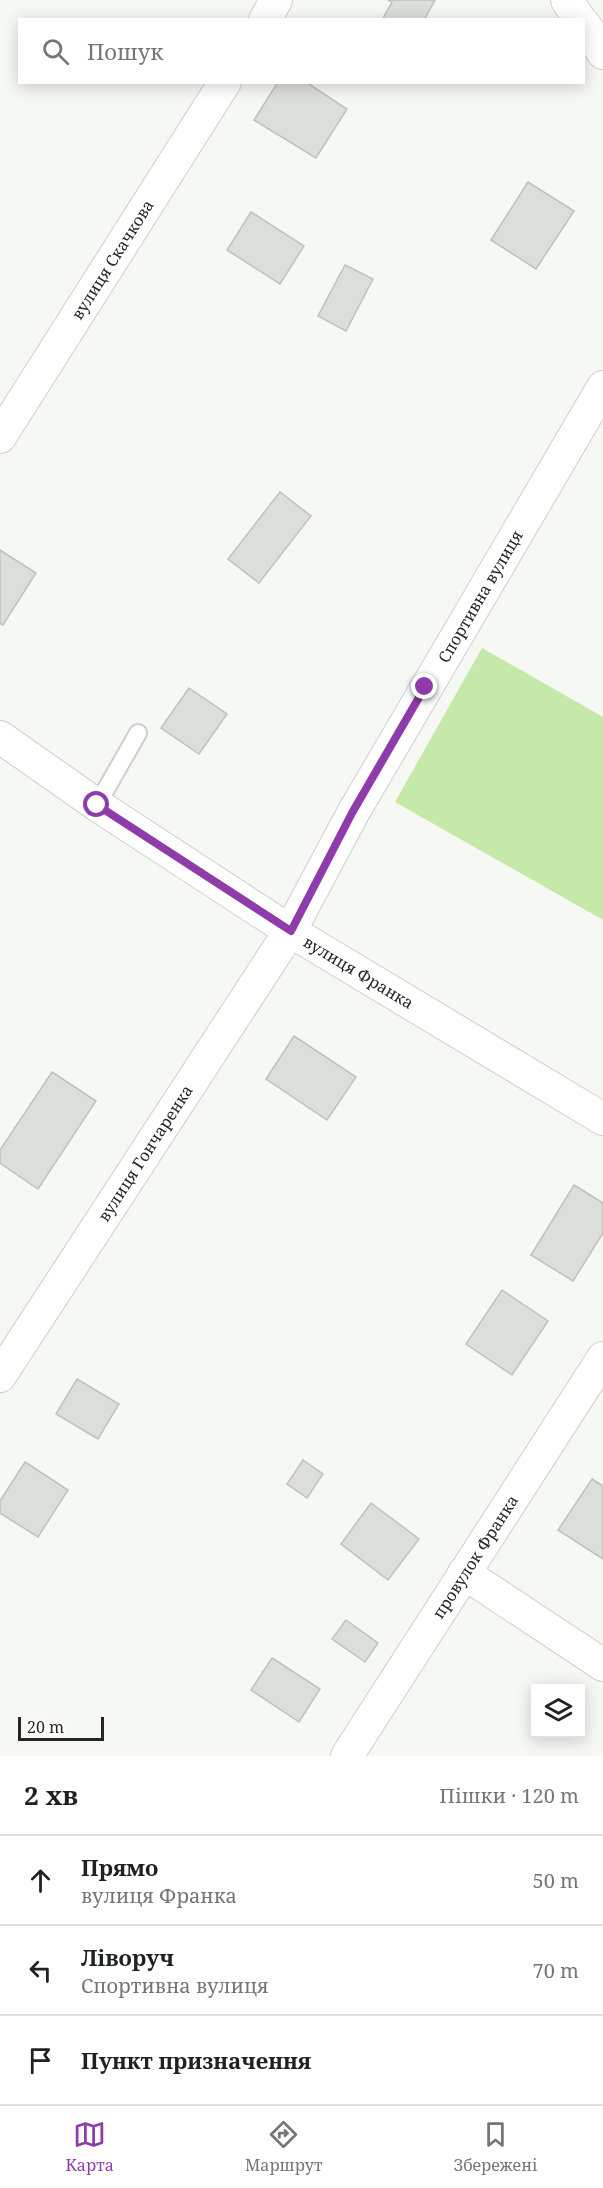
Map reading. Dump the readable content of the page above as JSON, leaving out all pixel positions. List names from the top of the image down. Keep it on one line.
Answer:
{"streets":{"street":["вулиця Скачкова","Спортивна вулиця","вулиця Франка","вулиця Гончаренка","провулок Франка"]},"crossings":[["Спортивна вулиця","вулиця Франка"],["Спортивна вулиця","вулиця Гончаренка"],["вулиця Франка","вулиця Гончаренка"]],"scale_bar":"20 m","page":{"search":"Пошук","scale":"20 m","heading":["2 хв","Пішки · 120 m"],"list":[["Прямо","вулиця Франка","50 m"],["Ліворуч","Спортивна вулиця","70 m"],"Пункт призначення"],"nav":["Карта","Маршрут","Збережені"]}}
